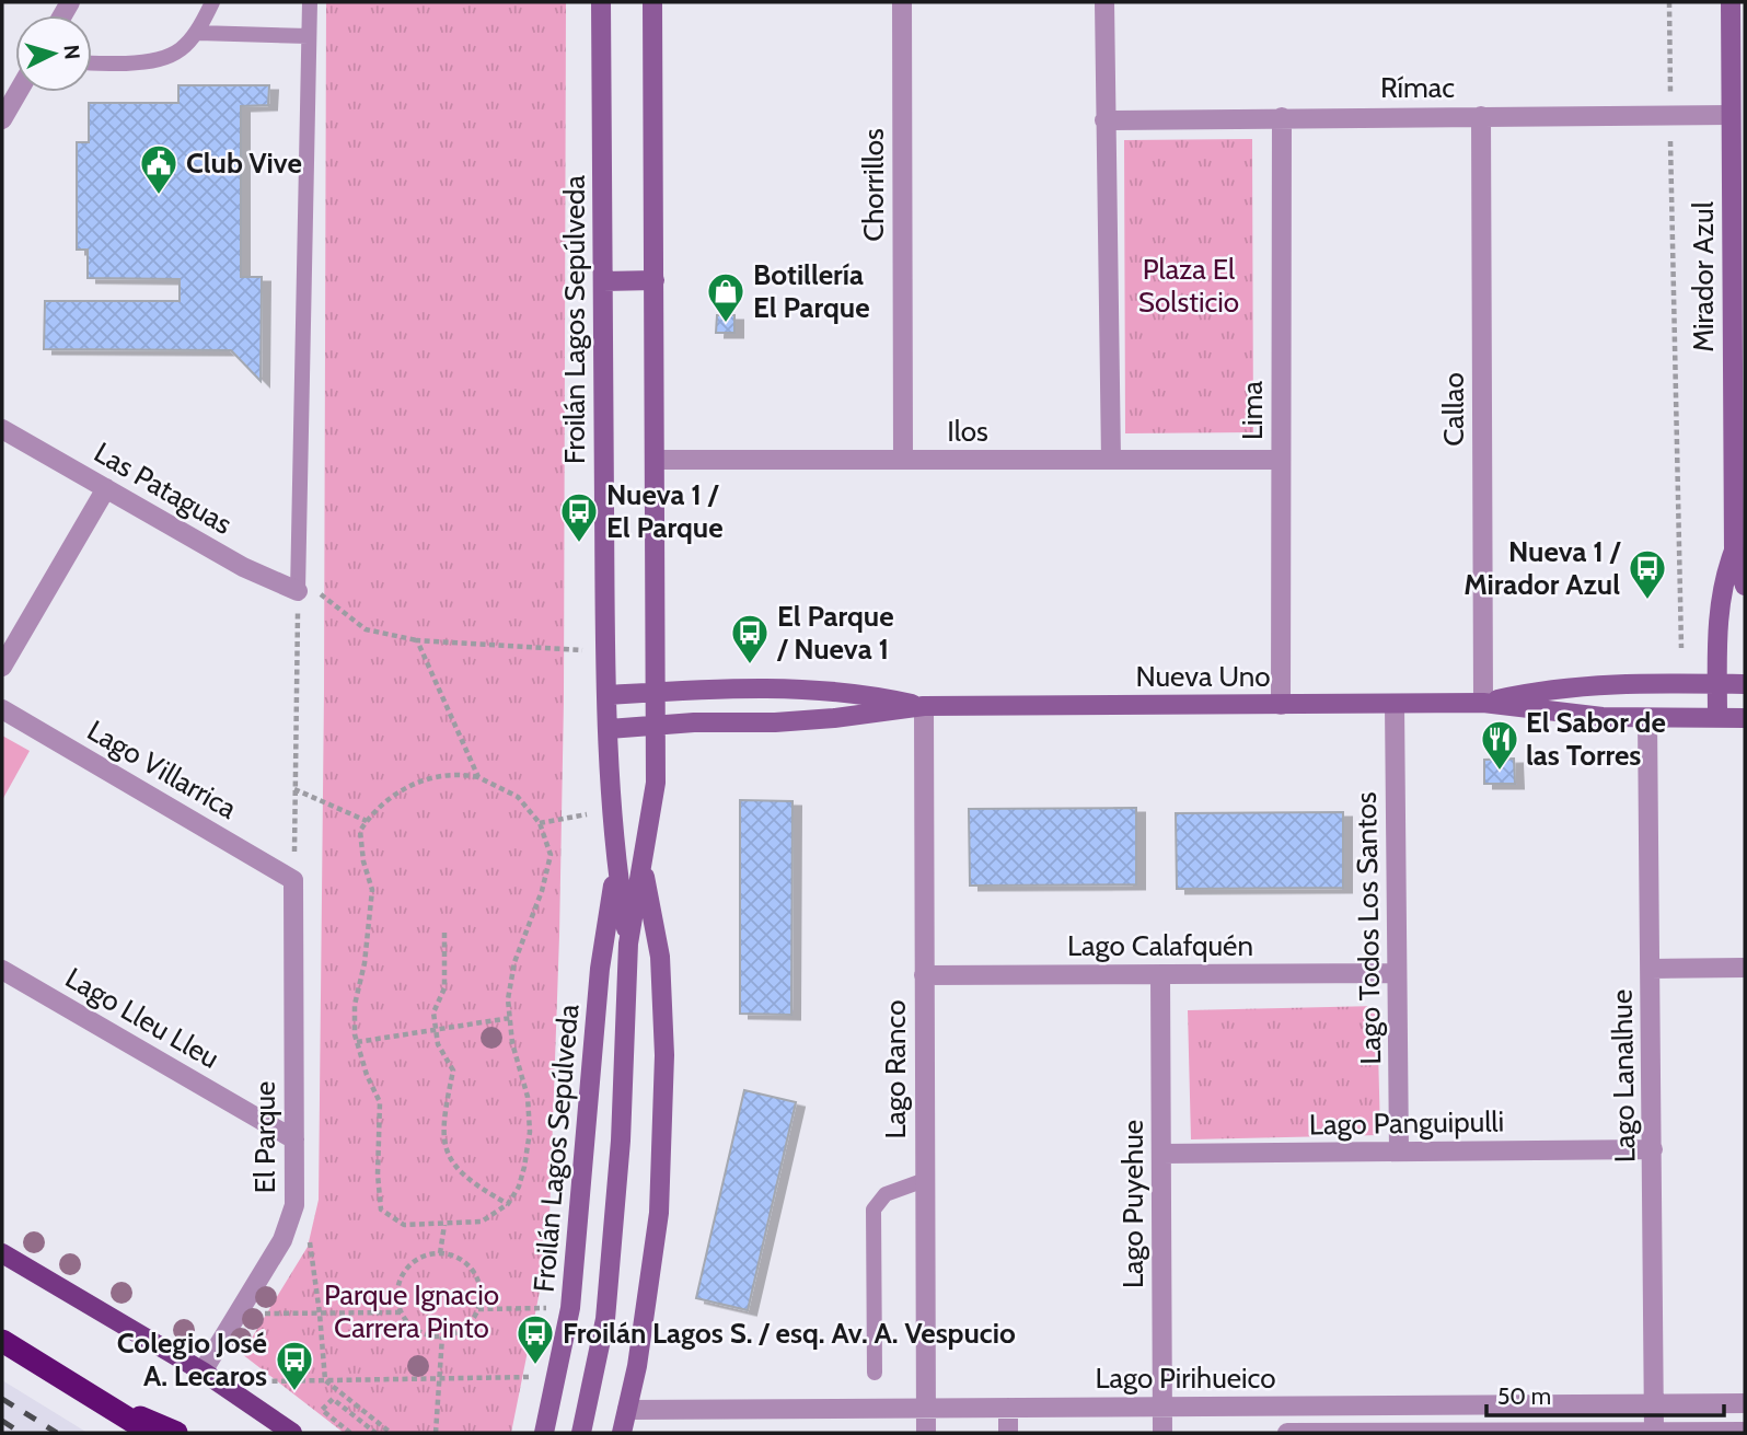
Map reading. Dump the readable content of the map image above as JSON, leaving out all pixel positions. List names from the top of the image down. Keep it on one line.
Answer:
{"streets":{"street":["Rímac","Chorrillos","Mirador Azul","Froilán Lagos Sepúlveda","Callao","Lima","Ilos","Las Pataguas","Nueva Uno","Lago Villarrica","Lago Todos Los Santos","Lago Calafquén","Lago Lleu Lleu","Lago Ranco","Lago Lanalhue","Lago Panguipulli","El Parque","Lago Puyehue","Lago Pirihueico"]},"crossings":[["Rímac","Mirador Azul"],["Rímac","Callao"],["Rímac","Lima"],["Chorrillos","Ilos"],["Mirador Azul","Nueva Uno"],["Froilán Lagos Sepúlveda","Ilos"],["Froilán Lagos Sepúlveda","Nueva Uno"],["Froilán Lagos Sepúlveda","Lago Pirihueico"],["Callao","Nueva Uno"],["Lima","Ilos"],["Lima","Nueva Uno"],["Nueva Uno","Lago Todos Los Santos"],["Nueva Uno","Lago Ranco"],["Nueva Uno","Lago Lanalhue"],["Lago Villarrica","El Parque"],["Lago Todos Los Santos","Lago Calafquén"],["Lago Todos Los Santos","Lago Panguipulli"],["Lago Calafquén","Lago Ranco"],["Lago Calafquén","Lago Puyehue"],["Lago Lleu Lleu","El Parque"],["Lago Ranco","Lago Pirihueico"],["Lago Lanalhue","Lago Panguipulli"],["Lago Lanalhue","Lago Pirihueico"],["Lago Panguipulli","Lago Puyehue"],["Lago Puyehue","Lago Pirihueico"]],"parks":["Plaza El Solsticio","Parque Ignacio Carrera Pinto"],"places":{"public building":["Club Vive"],"shop":["Botillería El Parque"],"bus stop":["Nueva 1 / El Parque","Nueva 1 / Mirador Azul","El Parque / Nueva 1","Froilán Lagos S. / esq. Av. A. Vespucio","Colegio José A. Lecaros"],"restaurant":["El Sabor de las Torres"]},"scale_bar":"50 m","north":"right"}
